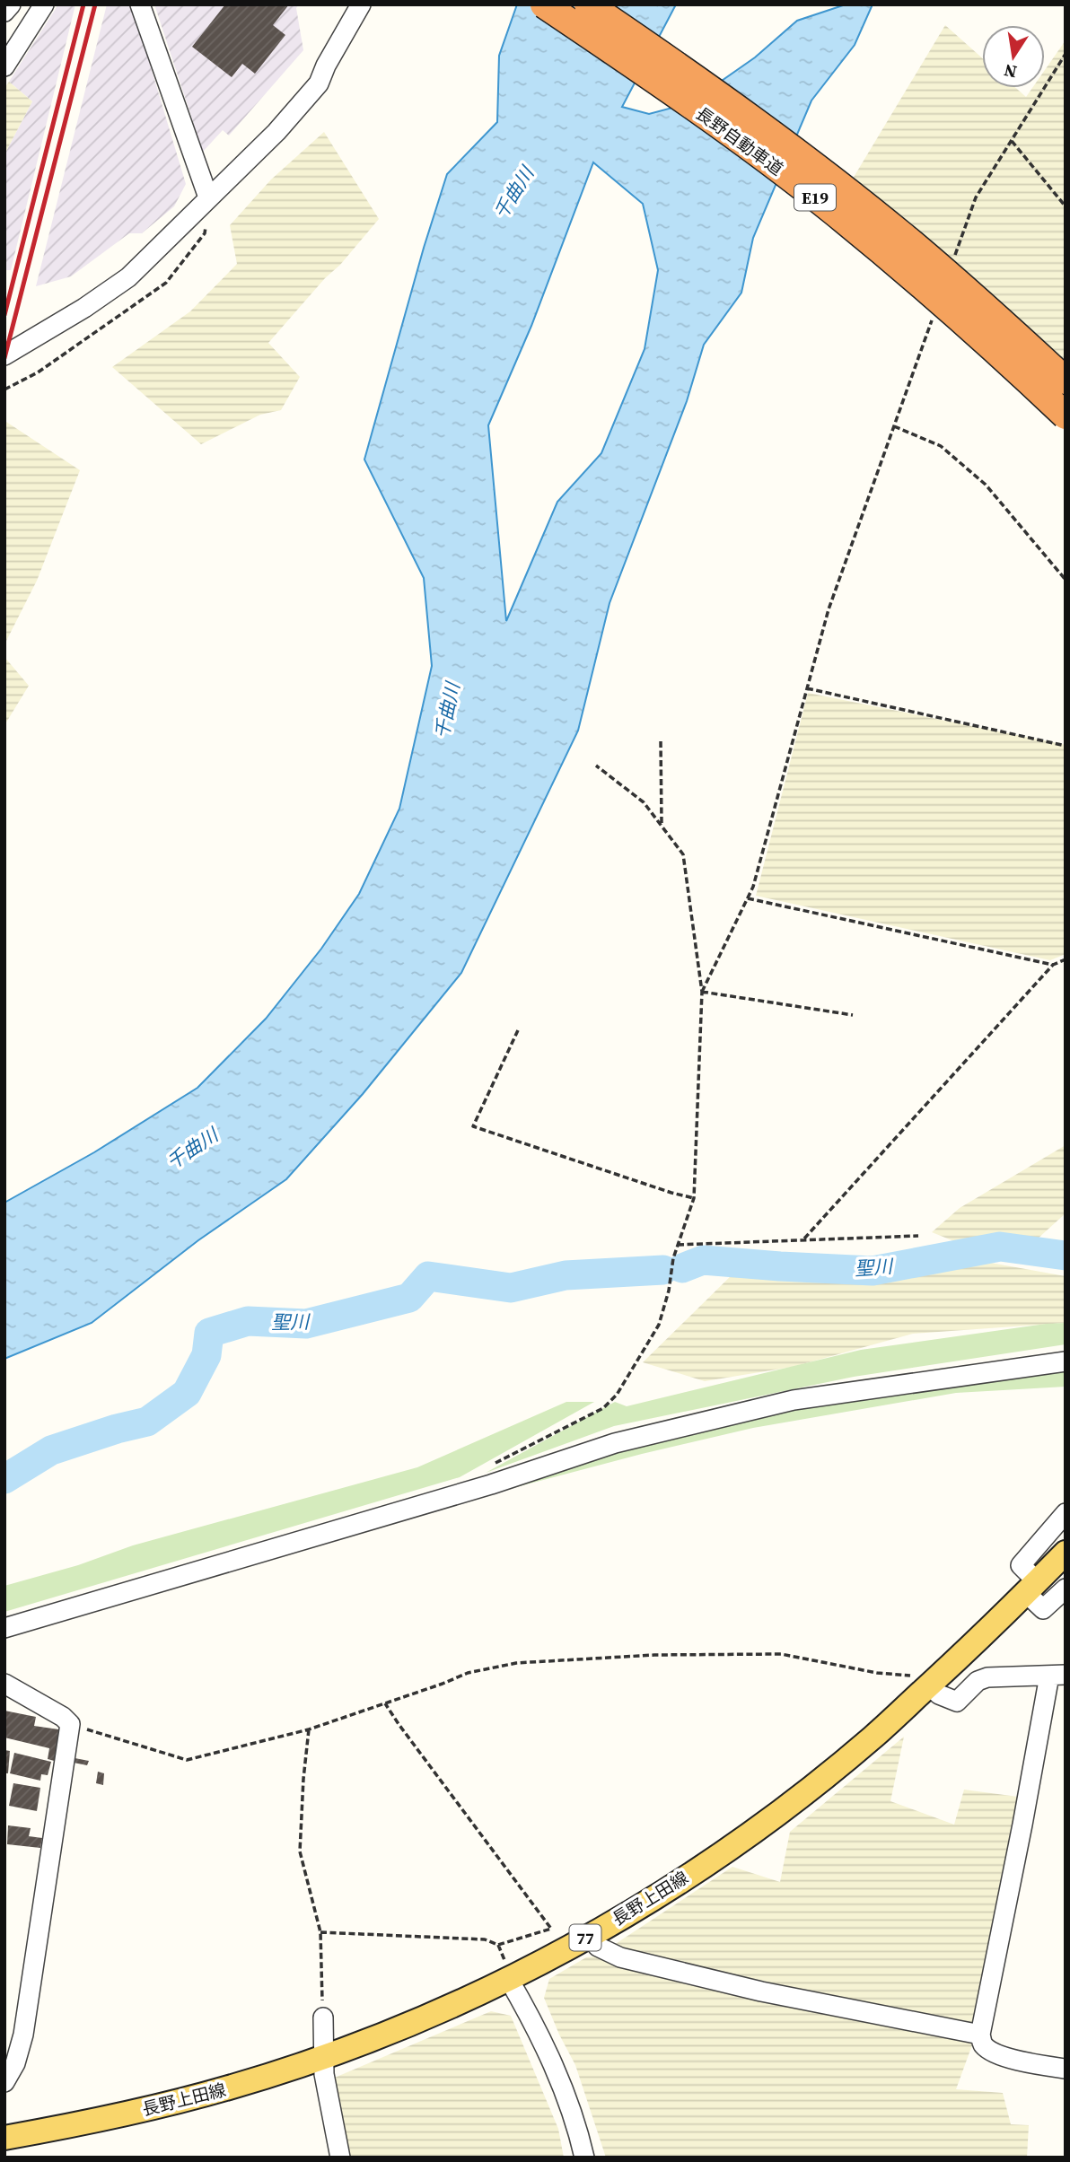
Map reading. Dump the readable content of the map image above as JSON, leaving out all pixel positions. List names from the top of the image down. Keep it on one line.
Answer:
{"streets":{"highway":["長野自動車道","E19"],"main road":["長野上田線","77"]},"water":["千曲川","聖川"],"north":"bottom"}
